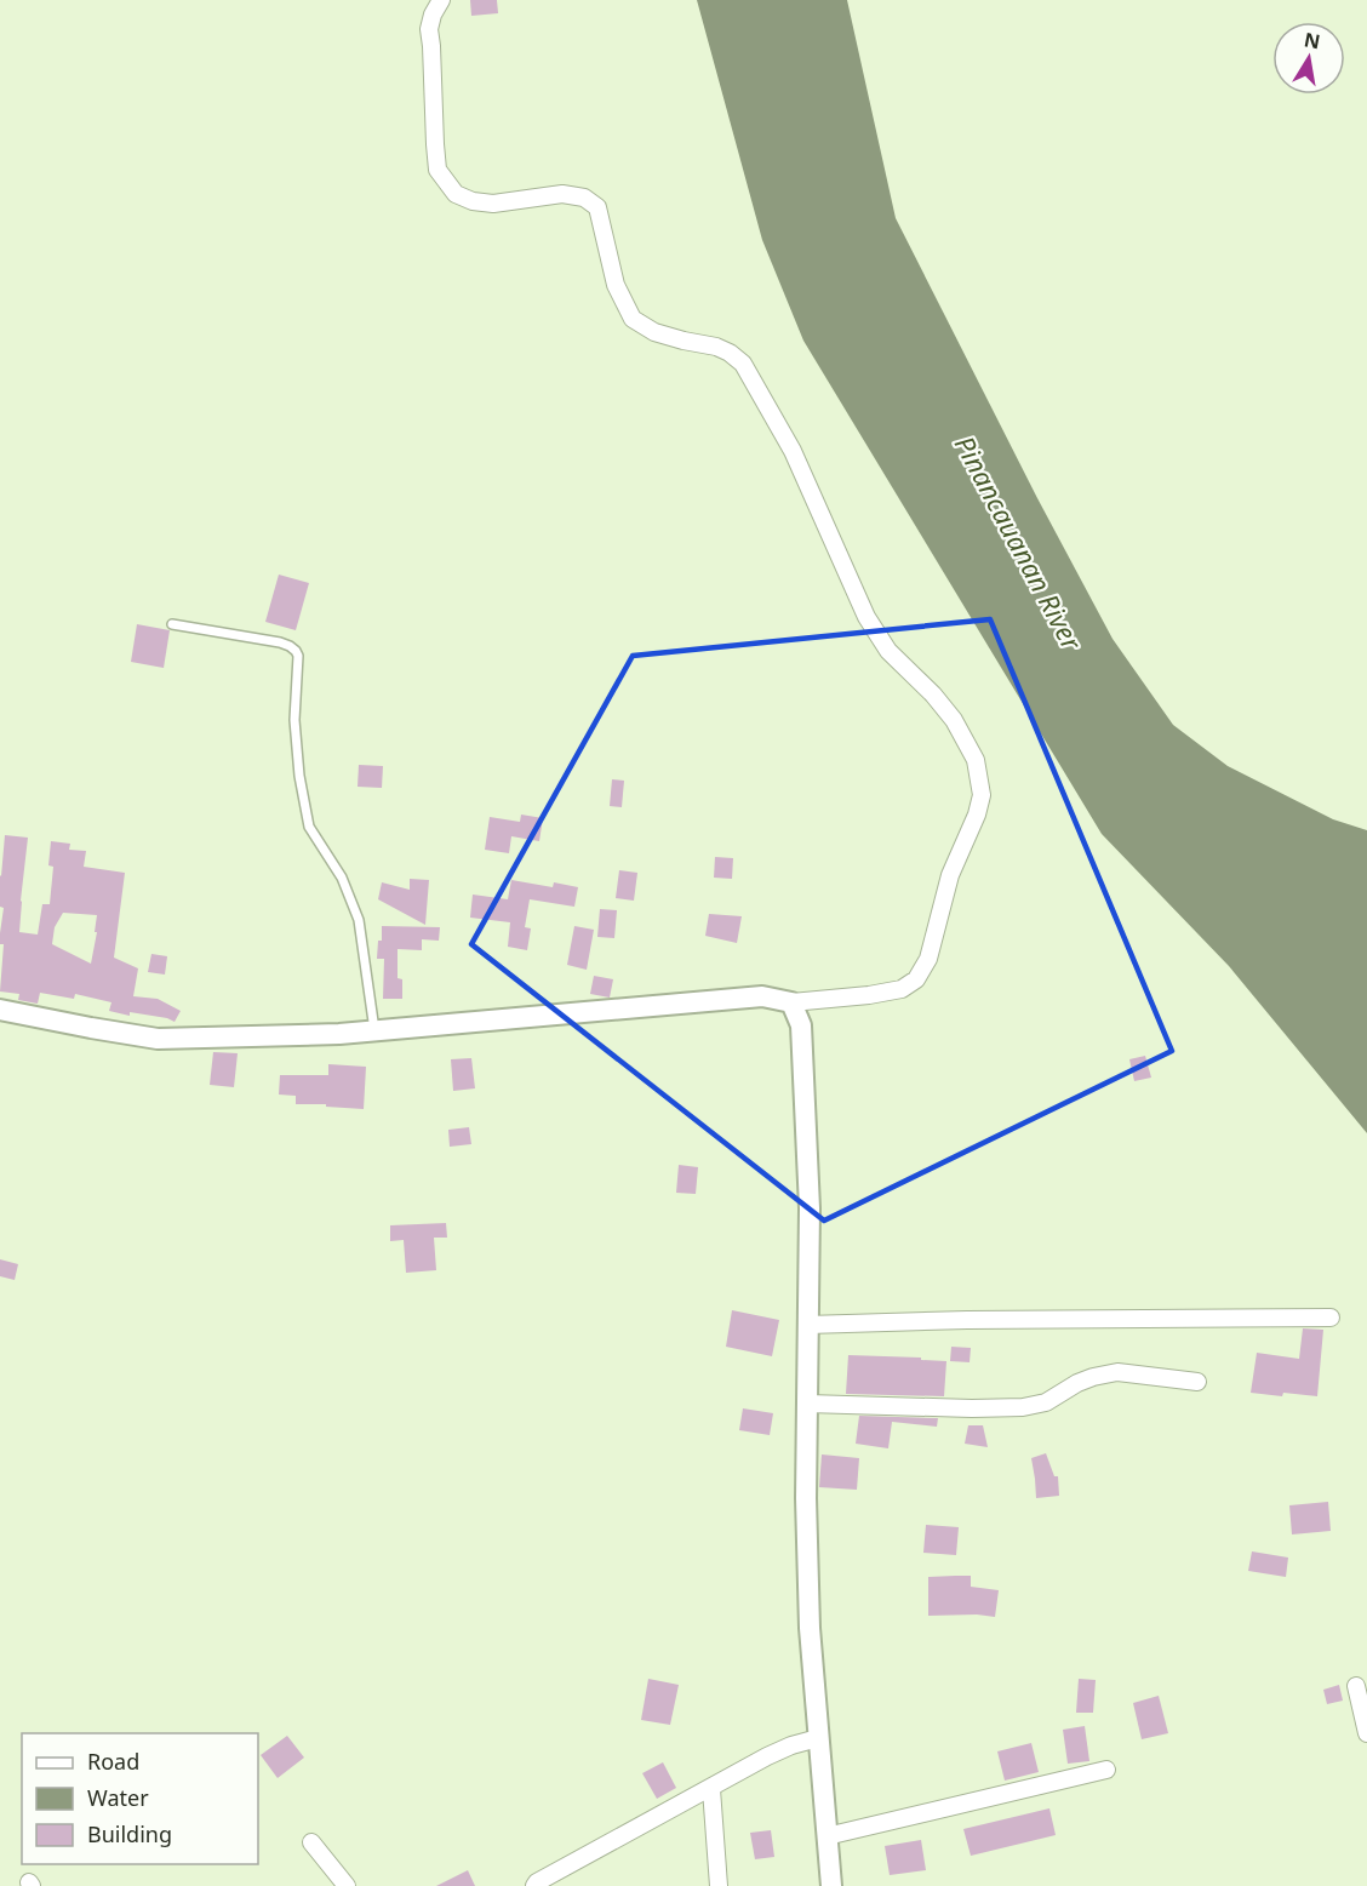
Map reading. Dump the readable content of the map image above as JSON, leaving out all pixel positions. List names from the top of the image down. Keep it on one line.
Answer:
{"water":["Pinancauanan River"],"legend":["Road","Water","Building"],"north":"top"}
